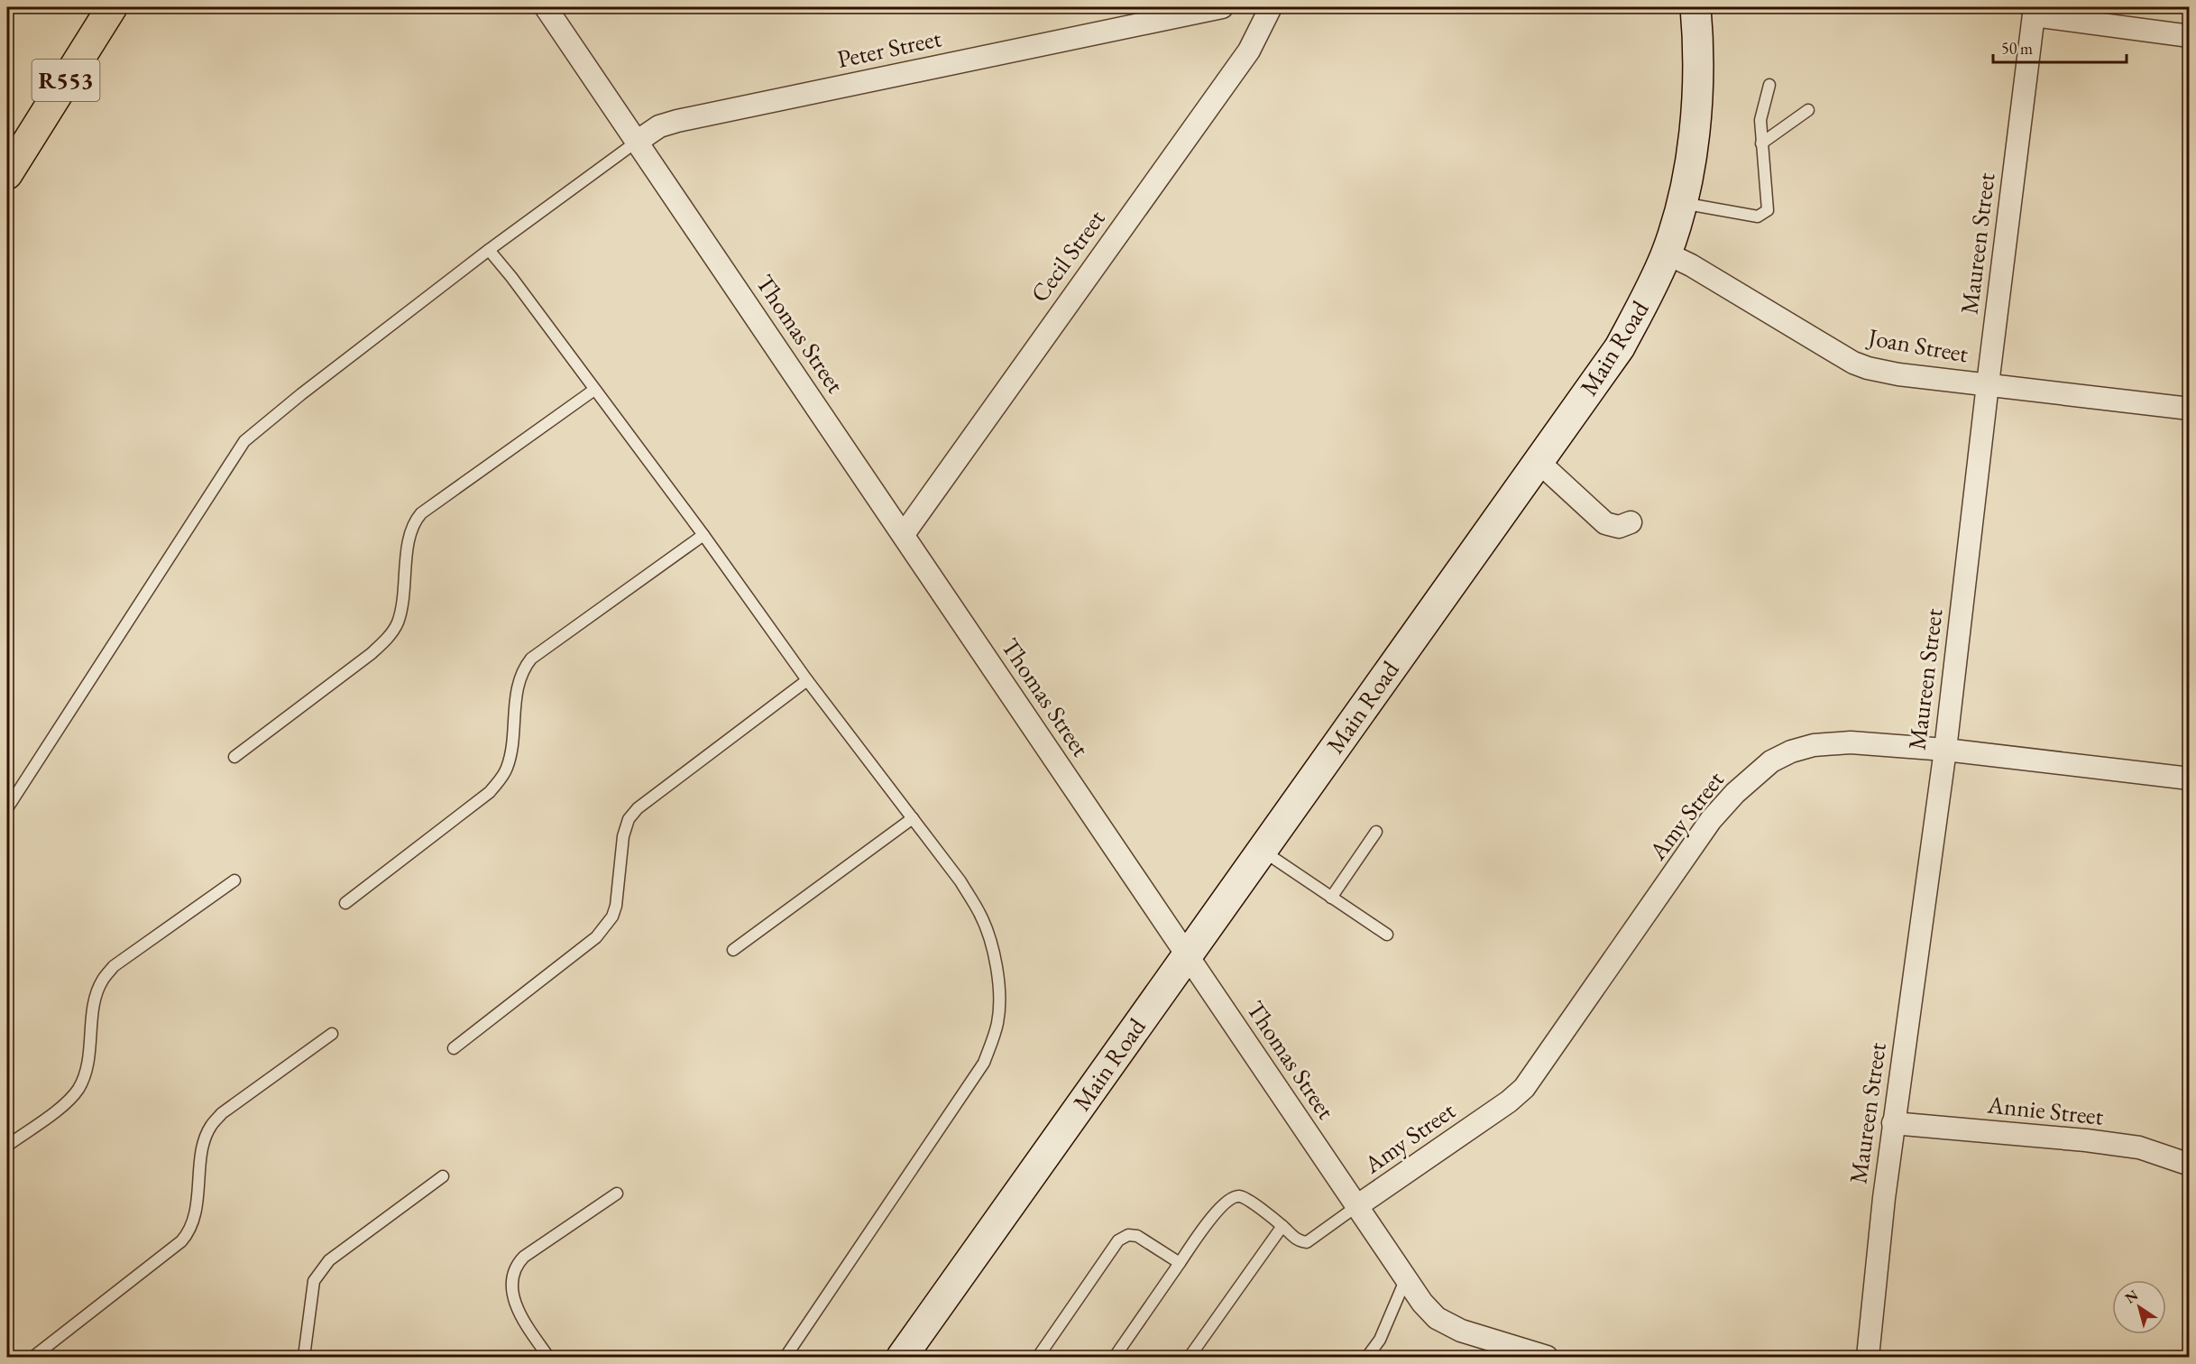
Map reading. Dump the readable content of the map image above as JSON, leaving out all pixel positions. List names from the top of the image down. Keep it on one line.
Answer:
{"streets":{"main road":["R553","Main Road"],"street":["Peter Street","Maureen Street","Cecil Street","Thomas Street","Joan Street","Amy Street","Annie Street"]},"crossings":[["Peter Street","Thomas Street"],["Maureen Street","Joan Street"],["Maureen Street","Amy Street"],["Maureen Street","Annie Street"],["Cecil Street","Thomas Street"],["Thomas Street","Main Road"],["Thomas Street","Amy Street"],["Joan Street","Main Road"]],"scale_bar":"50 m","north":"top left"}
